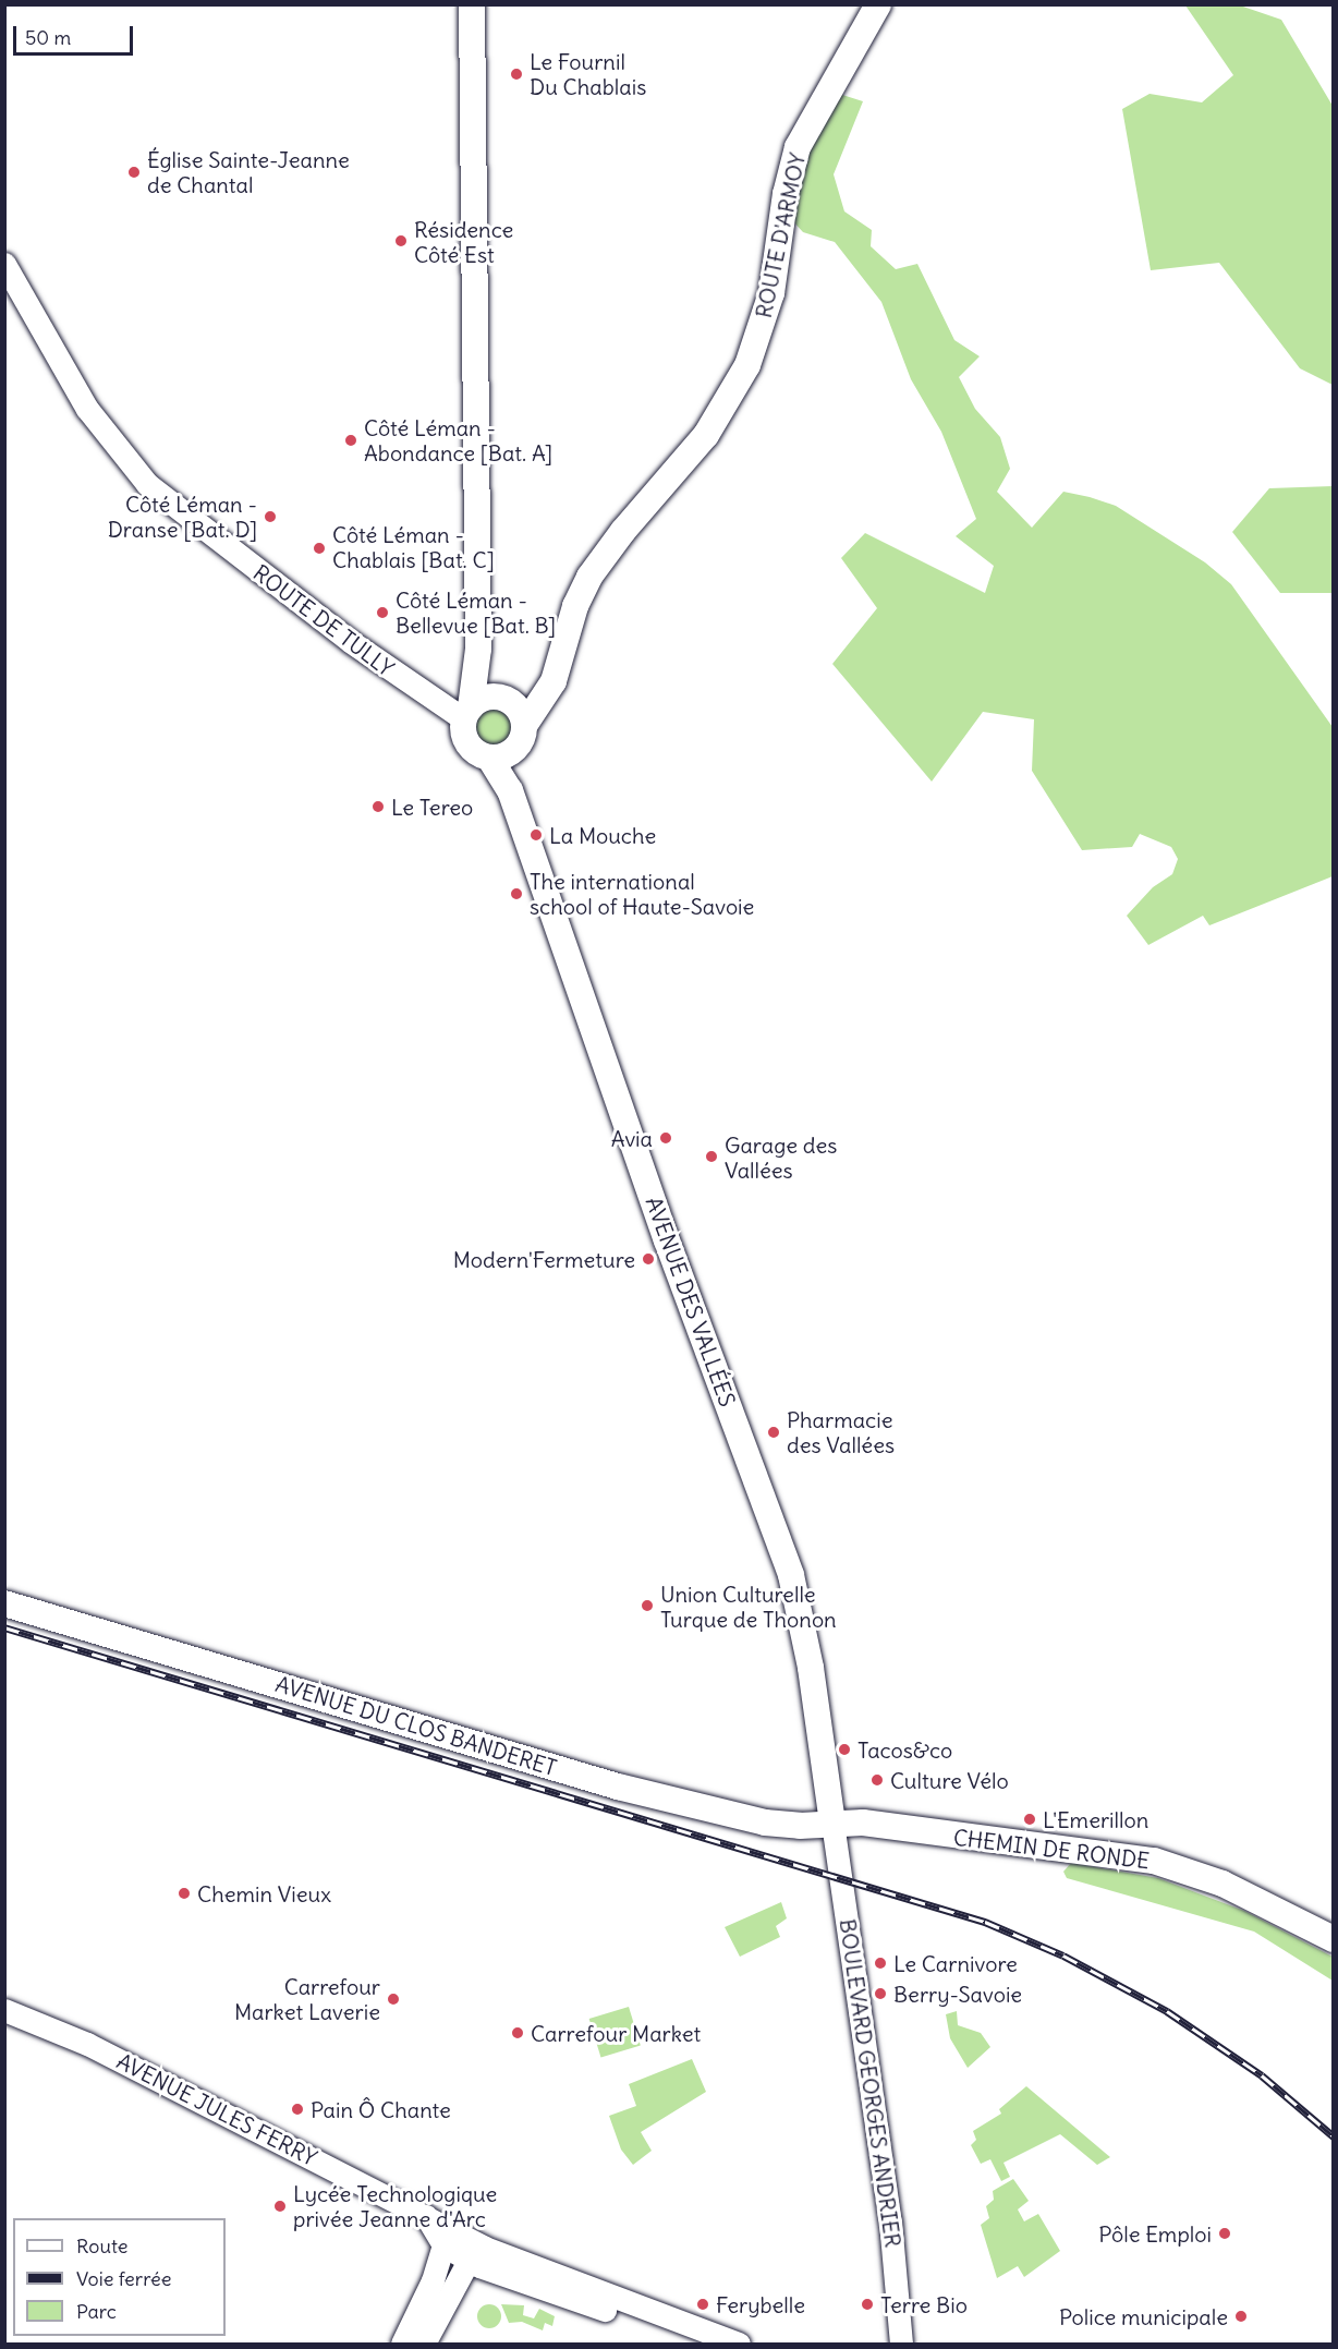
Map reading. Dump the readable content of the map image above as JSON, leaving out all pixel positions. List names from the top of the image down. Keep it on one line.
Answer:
{"streets":{"main road":["ROUTE D'ARMOY","AVENUE DES VALLÉES","AVENUE DU CLOS BANDERET","CHEMIN DE RONDE"],"street":["ROUTE DE TULLY","BOULEVARD GEORGES ANDRIER","AVENUE JULES FERRY"]},"crossings":[["ROUTE D'ARMOY","ROUTE DE TULLY"],["ROUTE D'ARMOY","AVENUE DES VALLÉES"],["ROUTE DE TULLY","AVENUE DES VALLÉES"],["AVENUE DES VALLÉES","AVENUE DU CLOS BANDERET"],["AVENUE DES VALLÉES","CHEMIN DE RONDE"],["AVENUE DES VALLÉES","BOULEVARD GEORGES ANDRIER"],["AVENUE DU CLOS BANDERET","CHEMIN DE RONDE"],["AVENUE DU CLOS BANDERET","BOULEVARD GEORGES ANDRIER"],["CHEMIN DE RONDE","BOULEVARD GEORGES ANDRIER"]],"places":["Le Fournil Du Chablais","Église Sainte-Jeanne de Chantal","Résidence Côté Est","Côté Léman - Abondance [Bat. A]","Côté Léman - Dranse [Bat. D]","Côté Léman - Chablais [Bat. C]","Côté Léman - Bellevue [Bat. B]","Le Tereo","La Mouche","The international school of Haute-Savoie","Avia","Garage des Vallées","Modern'Fermeture","Pharmacie des Vallées","Union Culturelle Turque de Thonon","Tacos&co","Culture Vélo","L'Emerillon","Chemin Vieux","Le Carnivore","Berry-Savoie","Carrefour Market Laverie","Carrefour Market","Pain Ô Chante","Lycée Technologique privée Jeanne d'Arc","Pôle Emploi","Ferybelle","Terre Bio","Police municipale"],"legend":["Route","Voie ferrée","Parc"],"scale_bar":"50 m"}
